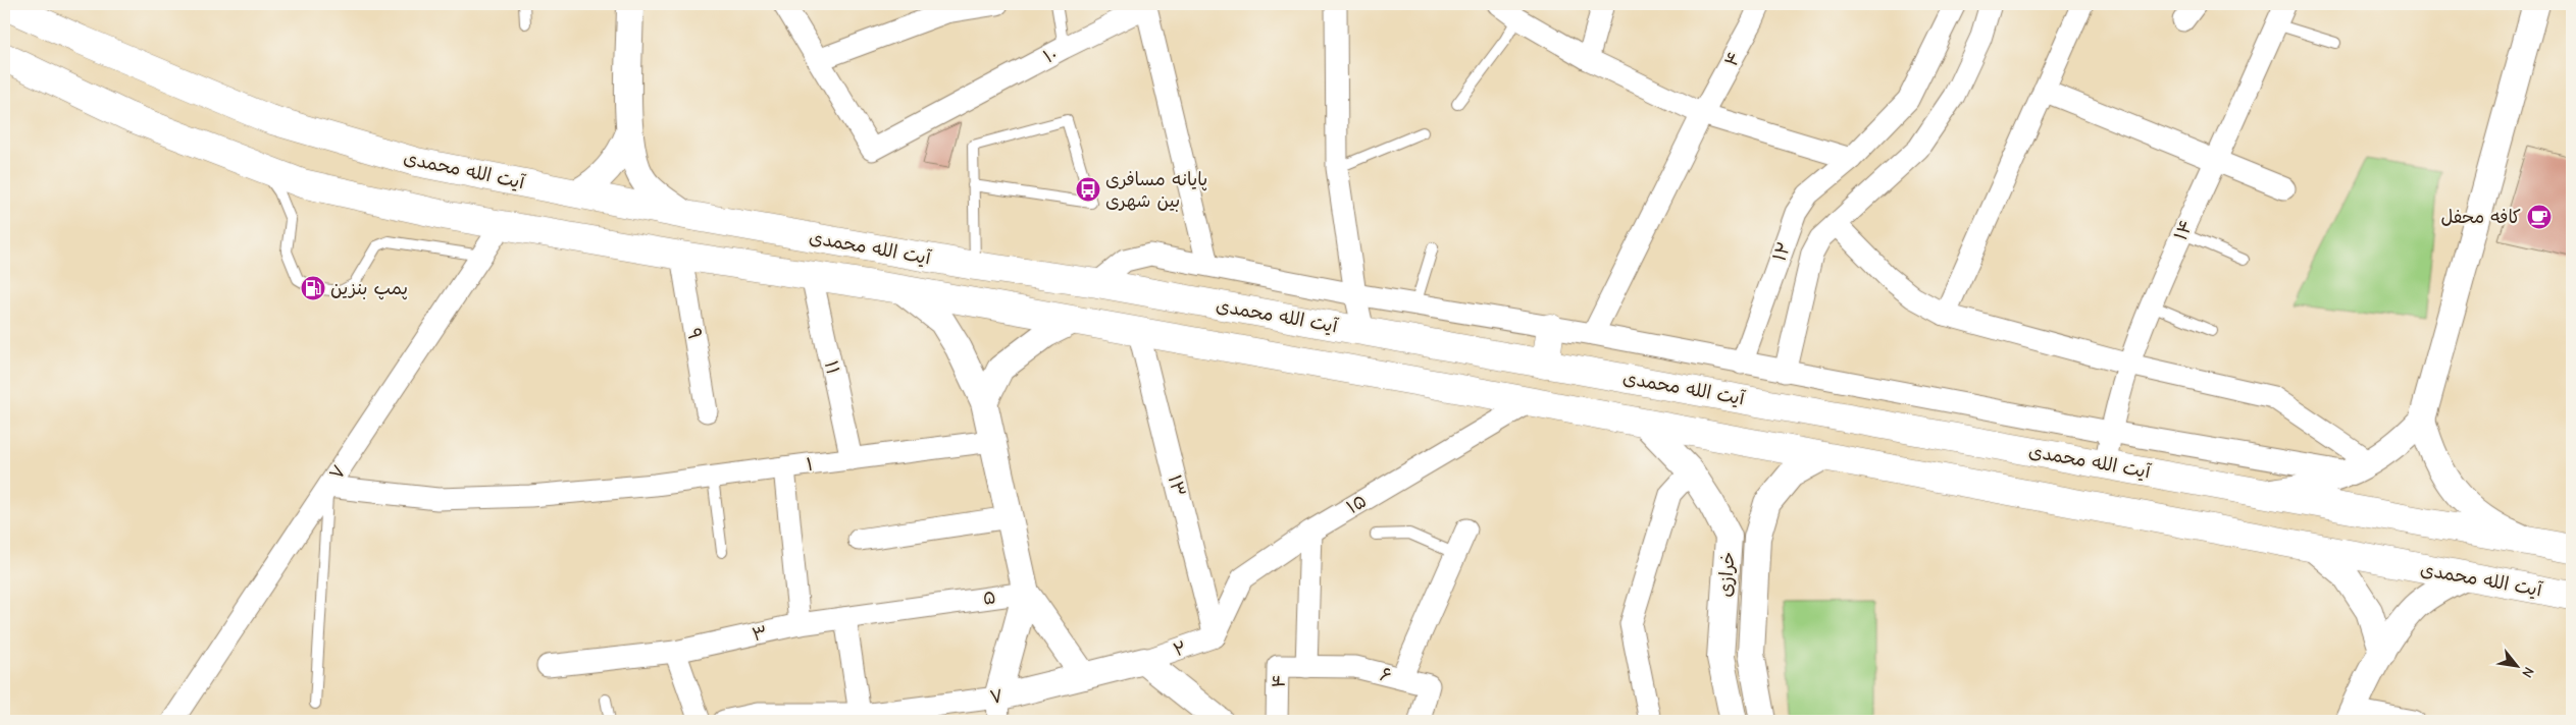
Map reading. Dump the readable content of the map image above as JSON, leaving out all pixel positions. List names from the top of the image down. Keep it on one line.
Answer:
{"streets":{"main road":["آیت الله محمدی"],"street":["۱۰","۴","۱۴","۱۲","۹","۱۱","۱","۷","۱۳","۱۵","خرازی","۵","۳","۲","۶"]},"crossings":[["۴","۶"],["آیت الله محمدی","۱۴"],["آیت الله محمدی","۹"],["آیت الله محمدی","۱۱"],["آیت الله محمدی","۷"],["آیت الله محمدی","۱۳"],["آیت الله محمدی","۱۵"],["آیت الله محمدی","خرازی"],["۱۱","۱"],["۱","۳"],["۷","۵"],["۷","۲"],["۱۳","۱۵"],["۱۳","۲"],["۱۵","۲"],["۵","۳"]],"places":{"bus stop":["پایانه مسافری بین شهری"],"cafe":["کافه محفل"],"fuel station":["پمپ بنزین"]},"north":"bottom right"}
